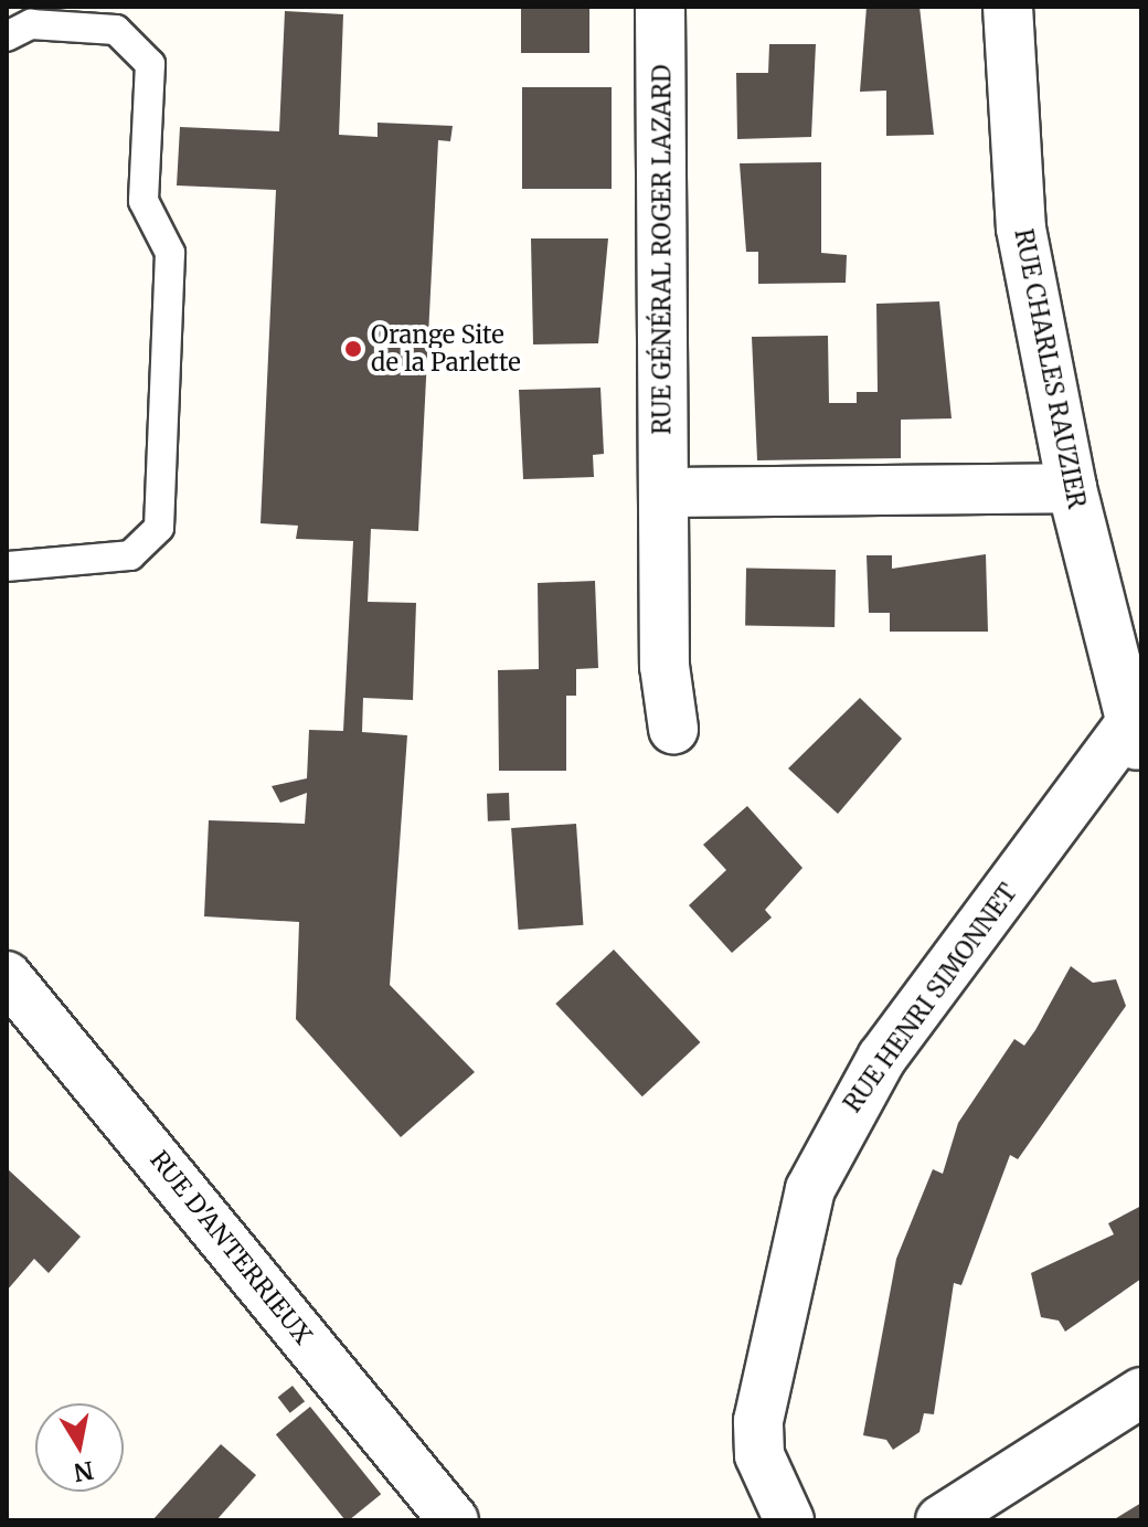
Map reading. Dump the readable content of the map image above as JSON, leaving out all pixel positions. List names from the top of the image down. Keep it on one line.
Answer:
{"streets":{"street":["RUE GÉNÉRAL ROGER LAZARD","RUE CHARLES RAUZIER","RUE HENRI SIMONNET","RUE D'ANTERRIEUX"]},"crossings":[["RUE CHARLES RAUZIER","RUE HENRI SIMONNET"]],"places":["Orange Site de la Parlette"],"north":"bottom"}
